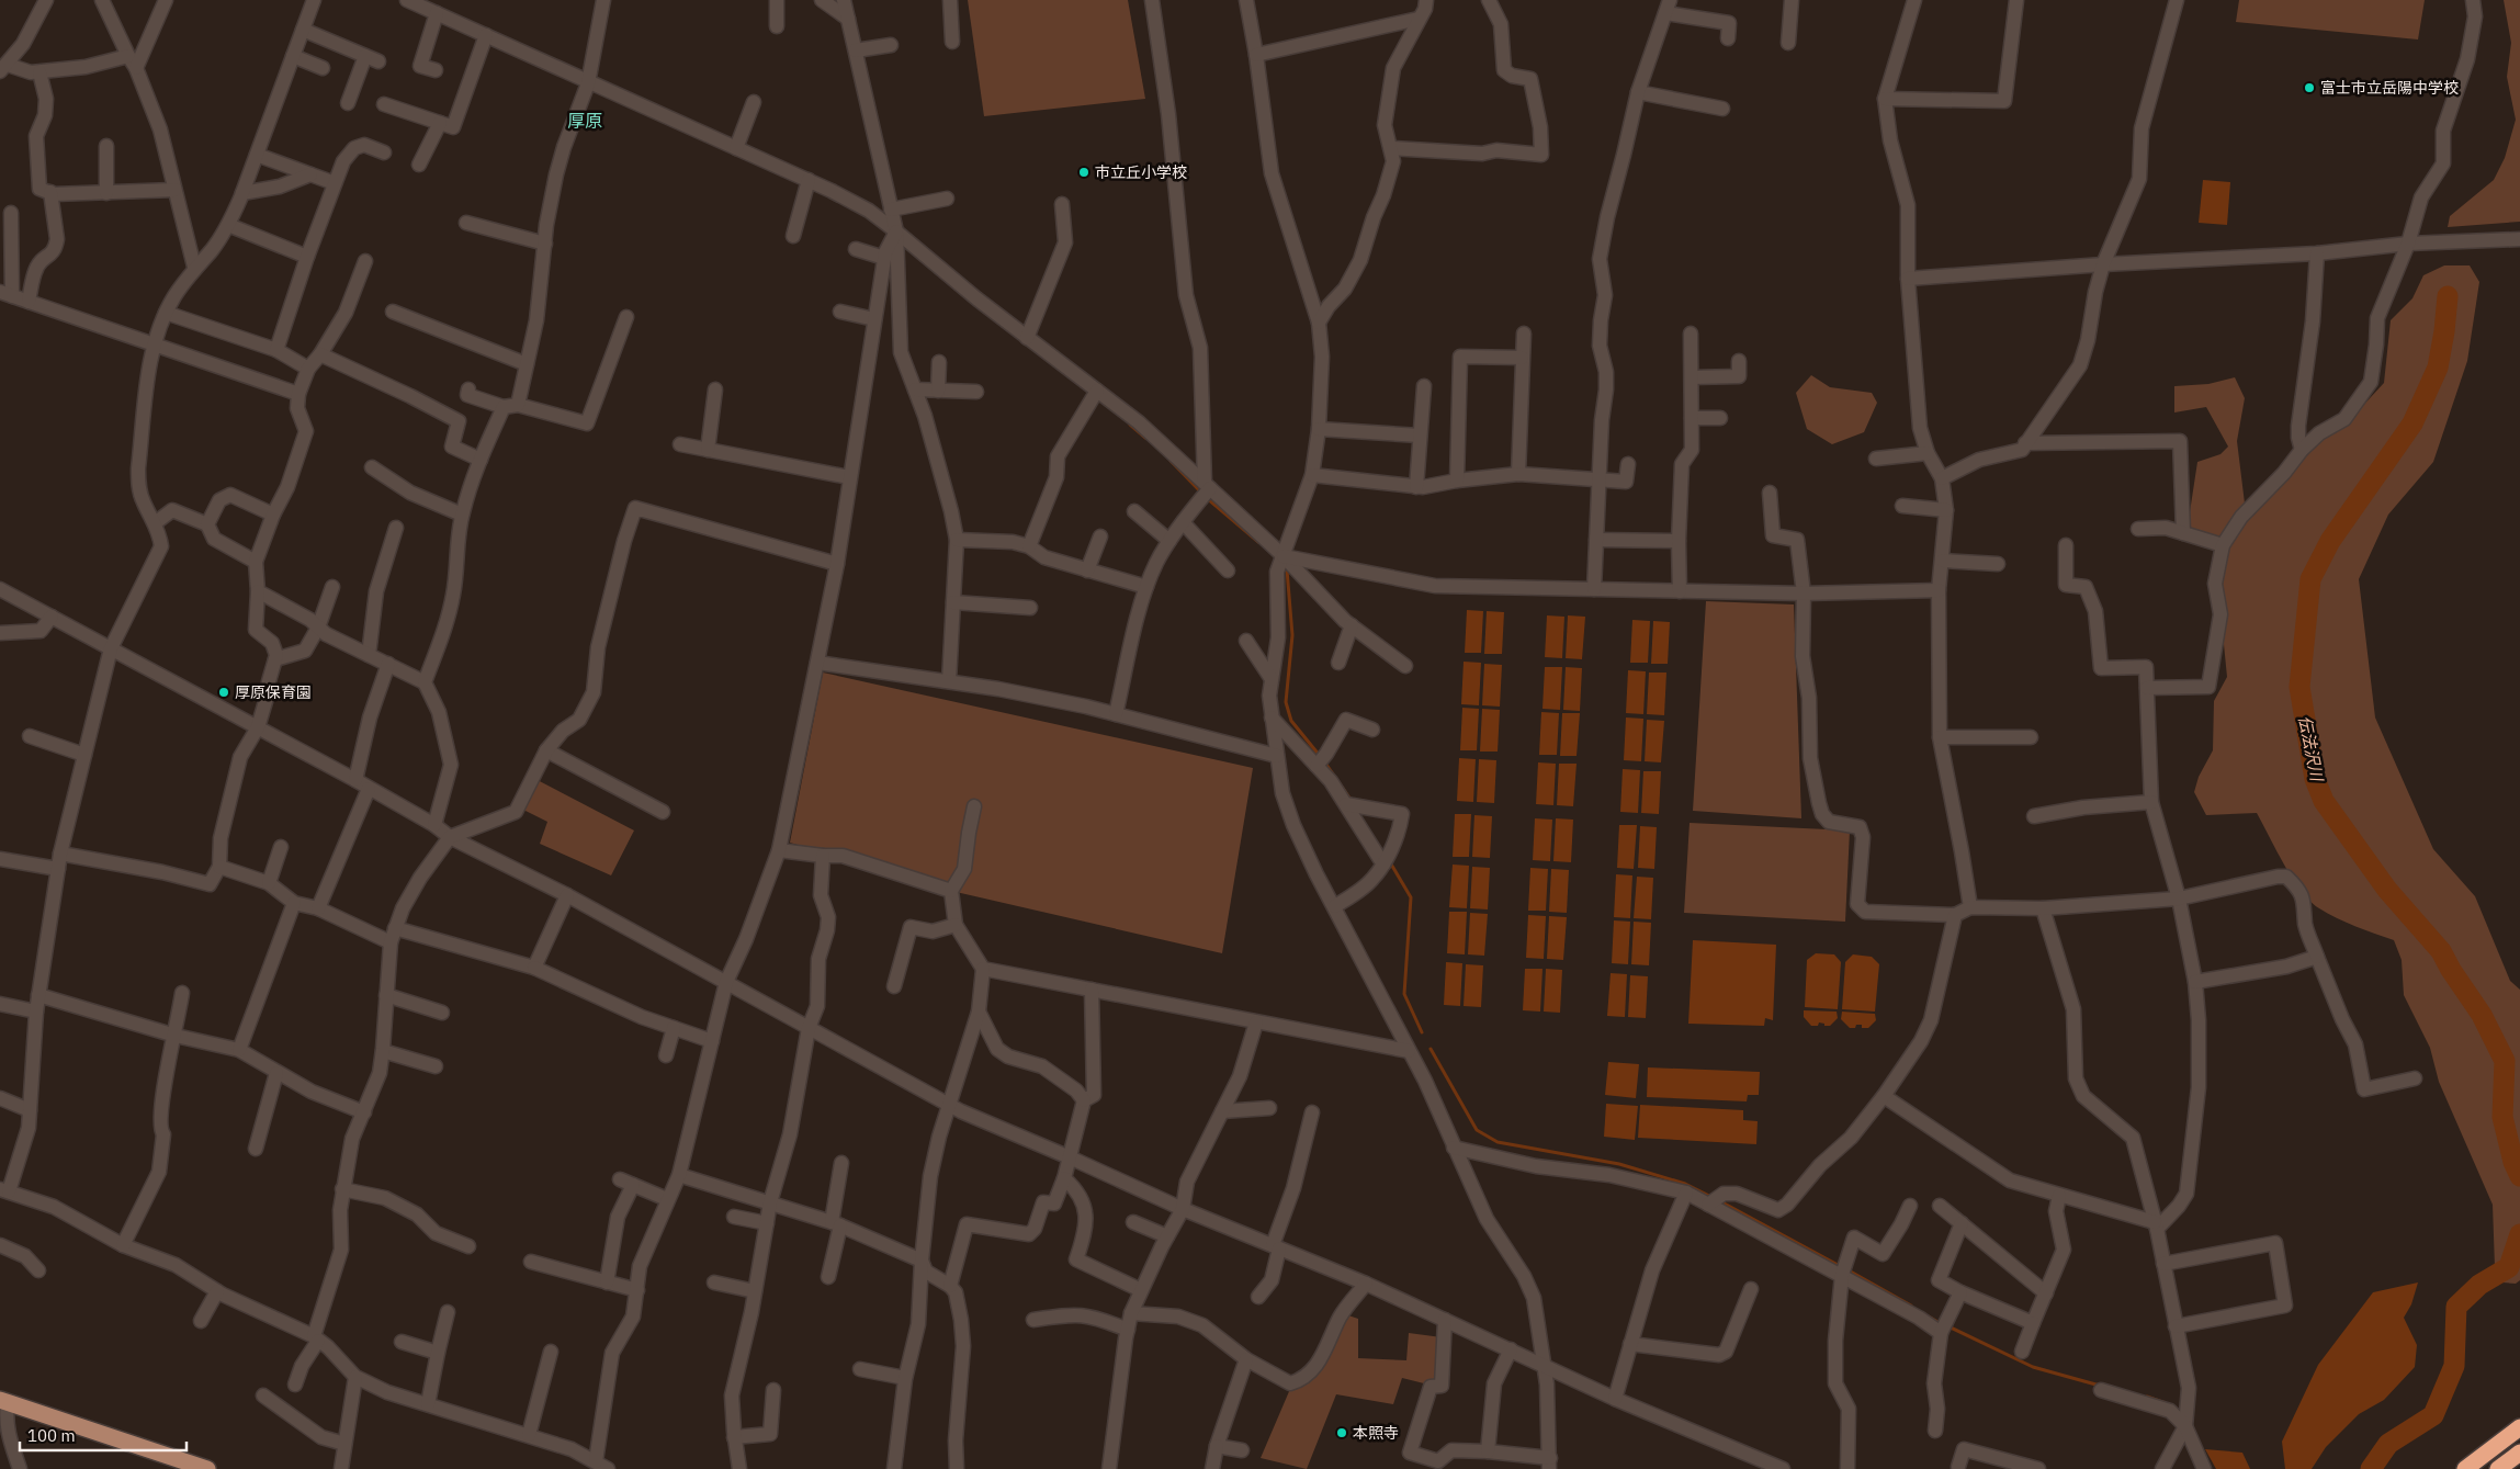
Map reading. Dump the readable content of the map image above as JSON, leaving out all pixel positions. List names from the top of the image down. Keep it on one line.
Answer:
{"districts":["厚原"],"water":["伝法沢川"],"places":["富士市立岳陽中学校","市立丘小学校","厚原保育園","本照寺"],"scale_bar":"100 m"}
